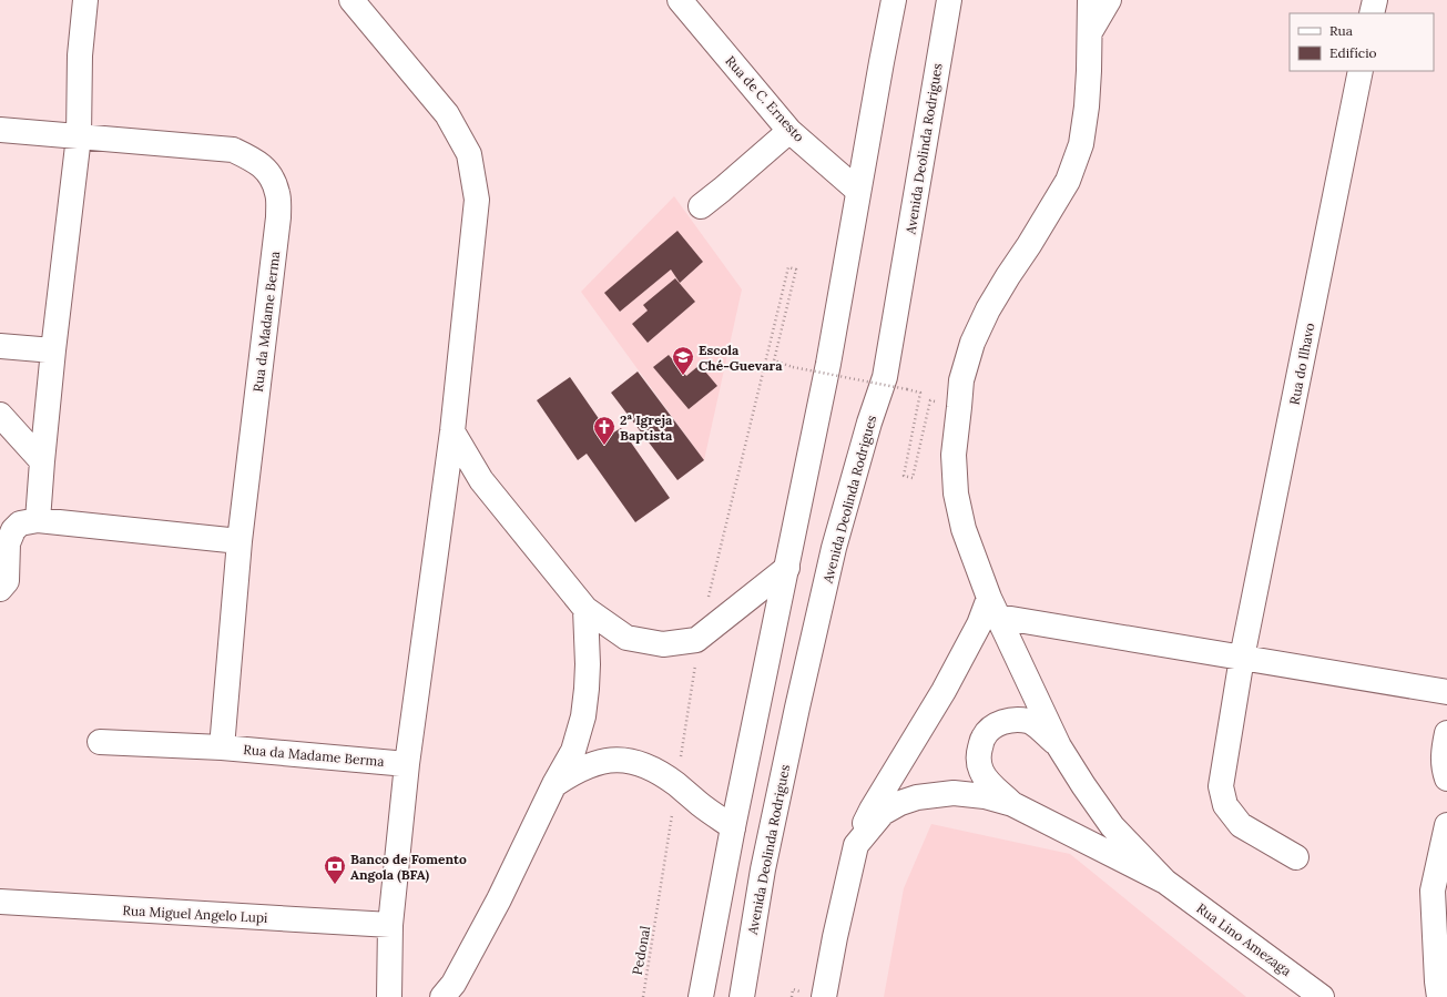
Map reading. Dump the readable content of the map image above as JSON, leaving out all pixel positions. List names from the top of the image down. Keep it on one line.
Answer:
{"streets":{"main road":["Rua de C. Ernesto","Avenida Deolinda Rodrigues","Rua da Madame Berma","Rua do Ilhavo","Rua Miguel Angelo Lupi","Rua Lino Amezaga"],"path":["Pedonal"]},"places":{"school or university":["Escola Ché-Guevara"],"church":["2ª Igreja Baptista"],"bank":["Banco de Fomento Angola (BFA)"]},"legend":["Rua","Edifício"]}
